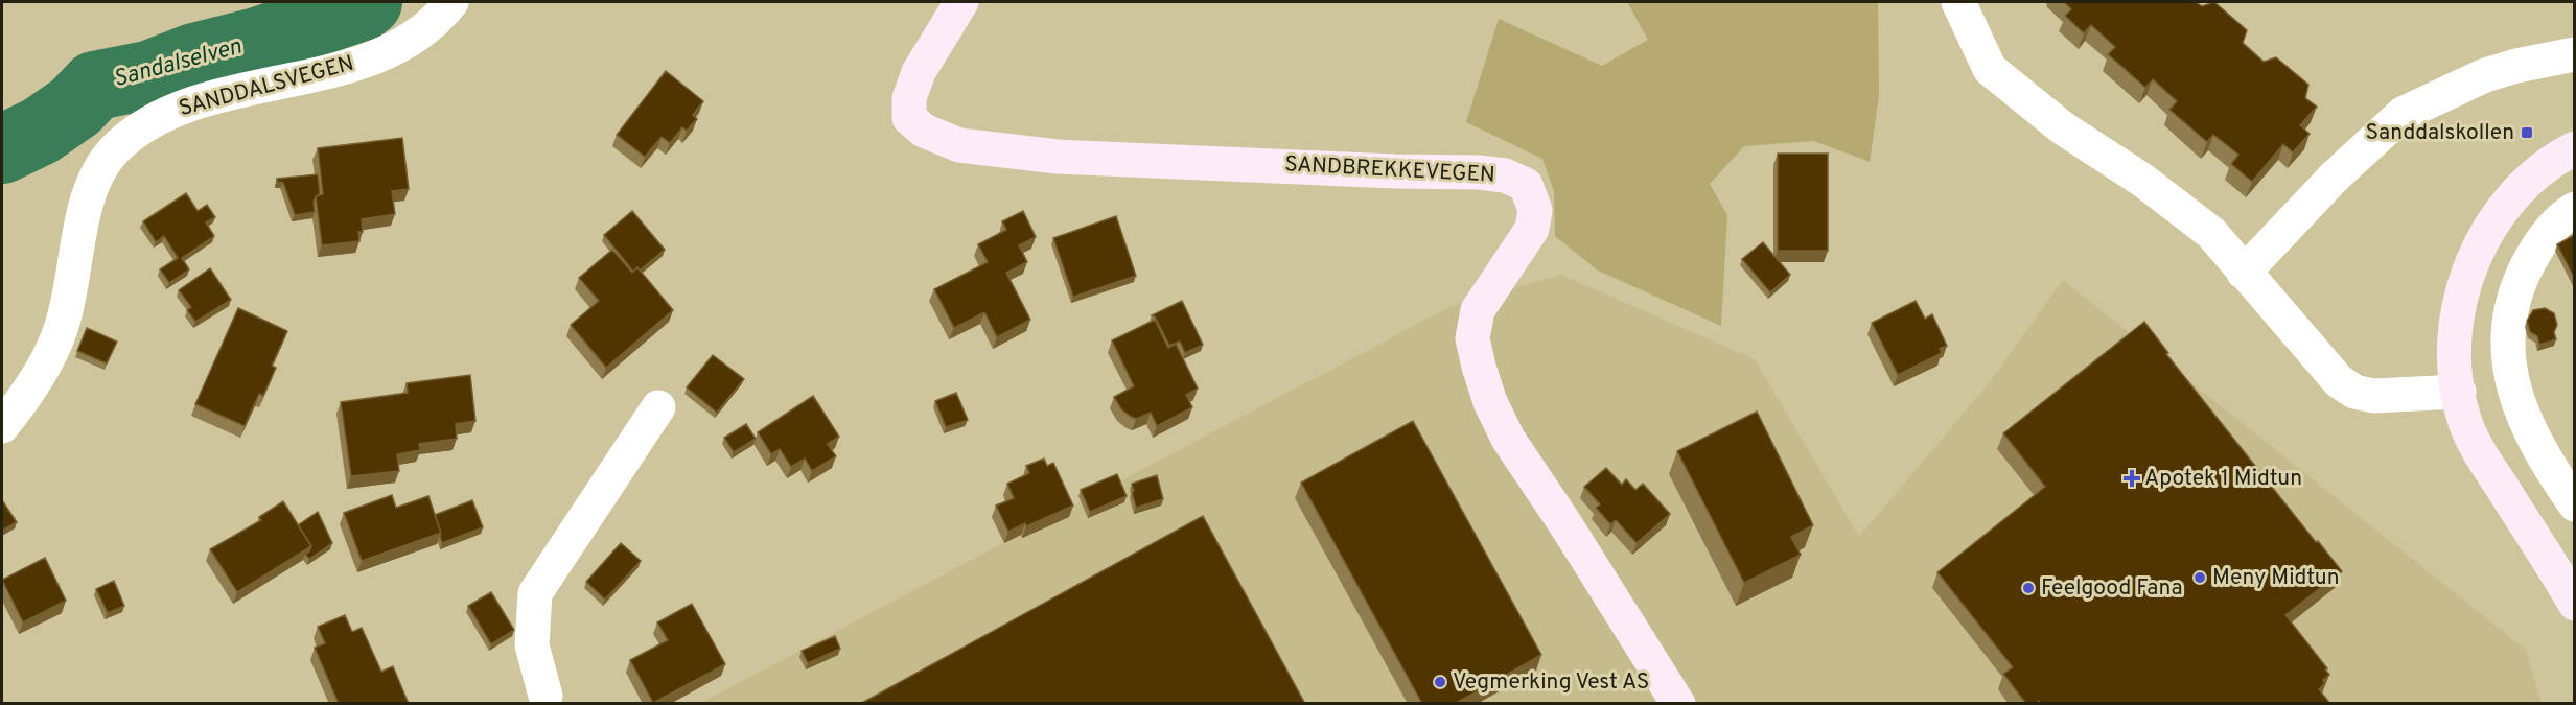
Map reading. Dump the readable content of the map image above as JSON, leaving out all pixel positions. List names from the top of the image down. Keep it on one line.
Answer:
{"streets":{"street":["SANDDALSVEGEN","SANDBREKKEVEGEN"]},"water":["Sandalselven"],"places":{"transit":["Sanddalskollen"],"health":["Apotek 1 Midtun"],"other":["Meny Midtun","Feelgood Fana","Vegmerking Vest AS"]}}
